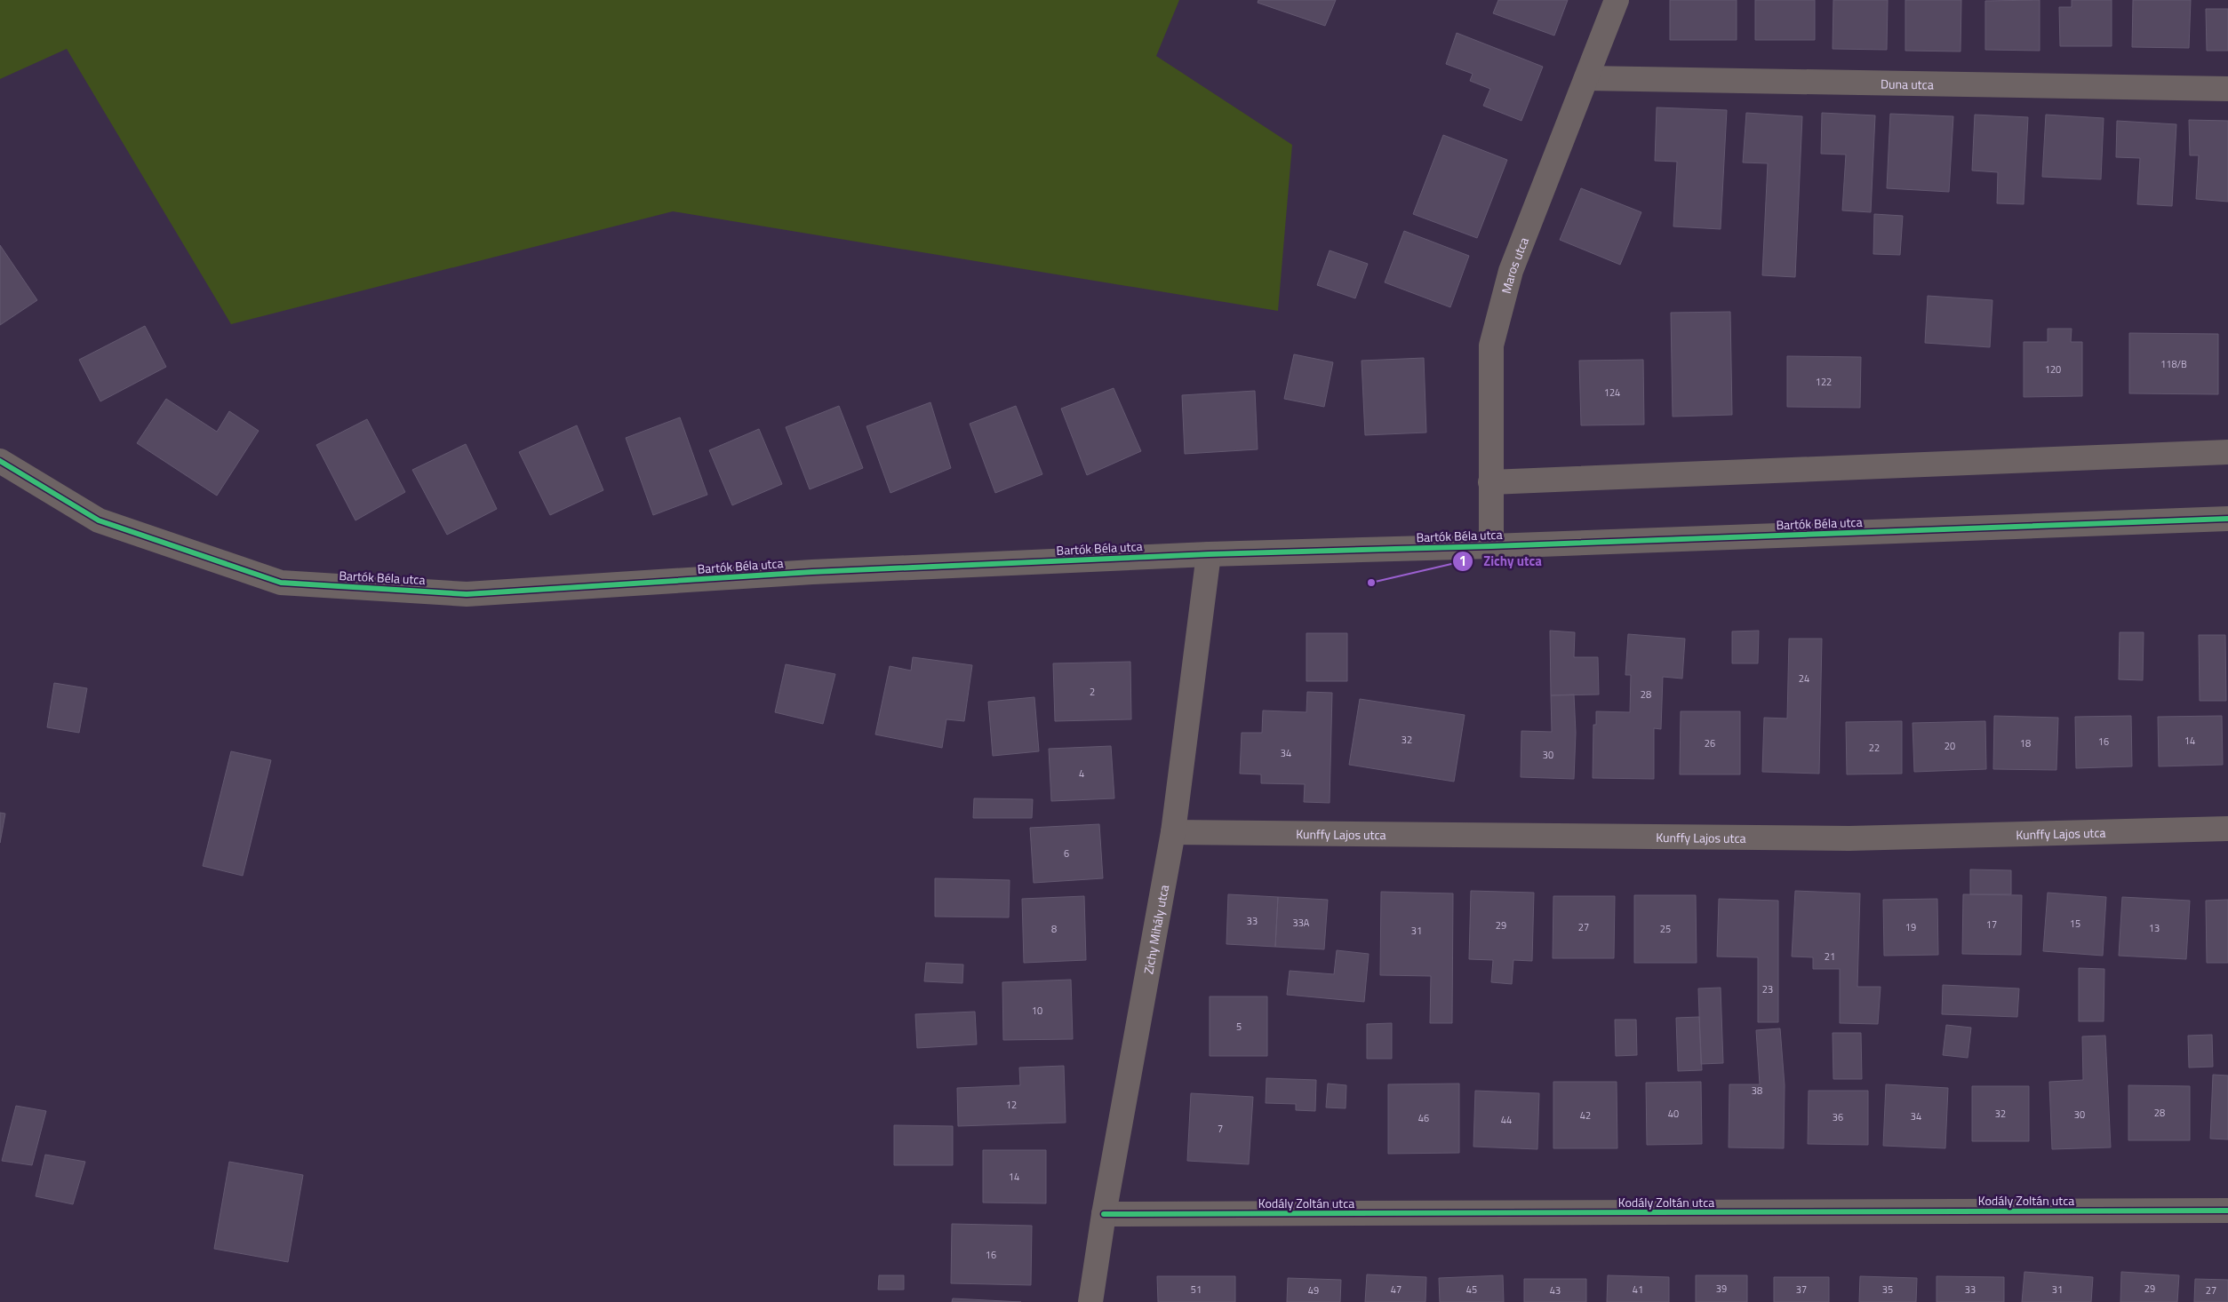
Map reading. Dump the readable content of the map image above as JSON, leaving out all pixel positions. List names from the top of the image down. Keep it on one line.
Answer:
{"streets":{"street":["Duna utca","Maros utca","Bartók Béla utca","Kunffy Lajos utca","Zichy Mihály utca","Kodály Zoltán utca"]},"crossings":[["Duna utca","Maros utca"],["Maros utca","Bartók Béla utca"],["Bartók Béla utca","Zichy Mihály utca"],["Kunffy Lajos utca","Zichy Mihály utca"],["Zichy Mihály utca","Kodály Zoltán utca"]],"places":["Zichy utca"],"house_numbers":["118/B","120","122","124","24","2","28","32","14","16","26","18","20","22","34","30","4","6","33","33A","15","17","29","27","19","13","8","25","31","21","23","10","5","38","12","28","40","32","30","42","34","36","46","44","7","14","16","39","29","51","47","45","41","37","35","33","31","49","43","27"]}
